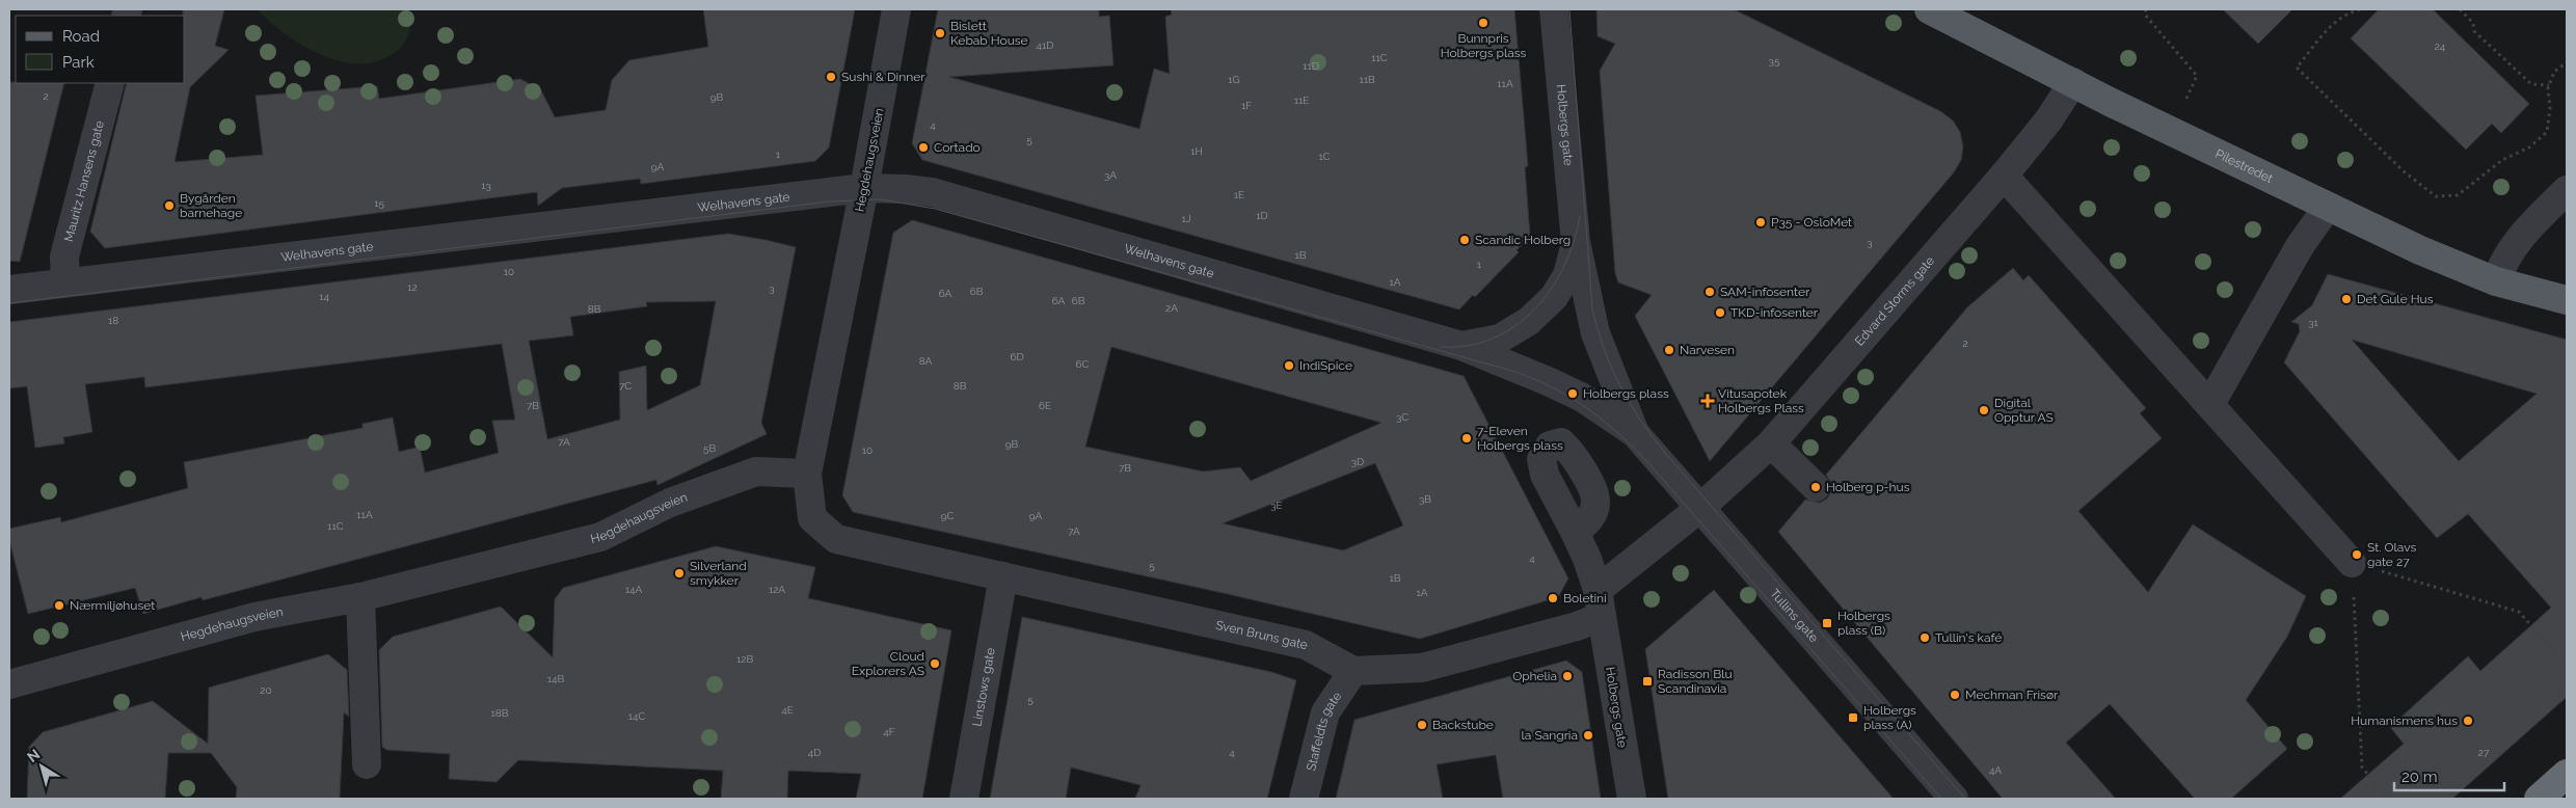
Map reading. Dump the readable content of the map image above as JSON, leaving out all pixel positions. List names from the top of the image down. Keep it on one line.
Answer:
{"streets":{"main road":["Pilestredet"],"street":["Holbergs gate","Hegdehaugsveien","Mauritz Hansens gate","Welhavens gate","Edvard Storms gate","Tullins gate","Sven Bruns gate","Linstows gate","Staffeldts gate"]},"crossings":[["Hegdehaugsveien","Welhavens gate"],["Hegdehaugsveien","Sven Bruns gate"],["Pilestredet","Edvard Storms gate"],["Mauritz Hansens gate","Welhavens gate"],["Edvard Storms gate","Tullins gate"],["Sven Bruns gate","Linstows gate"],["Sven Bruns gate","Staffeldts gate"]],"places":{"other":["Bunnpris Holbergs plass","Bislett Kebab House","Sushi & Dinner","Cortado","Bygården barnehage","P35 - OsloMet","Scandic Holberg","SAM-infosenter","Det Gule Hus","TKD-infosenter","Narvesen","IndiSpice","Holbergs plass","Digital Opptur AS","7-Eleven Holbergs plass","Holberg p-hus","St. Olavs gate 27","Silverland smykker","Boletini","Nærmiljøhuset","Tullin's kafé","Cloud Explorers AS","Ophelia","Mechman Frisør","Humanismens hus","Backstube","la Sangria"],"health":["Vitusapotek Holbergs Plass"],"transit":["Holbergs plass (B)","Radisson Blu Scandinavia","Holbergs plass (A)"]},"house_numbers":["41D","24","11C","35","11D","1G","11B","11A","2","9B","11E","1F","4","5","1H","1","1C","9A","3A","13","1E","15","1D","1J","3","1B","1","10","1A","12","3","6B","6A","14","6A","6B","2A","8B","18","31","2","6D","8A","6C","7C","8B","7B","6E","3C","7A","9B","5B","10","3D","7B","3B","3E","11A","9C","9A","11C","7A","4","5","1B","14A","12A","1A","12B","14B","20","5","4E","18B","14C","4F","4D","4","27","4A"],"legend":["Road","Park"],"scale_bar":"20 m","north":"top left"}
